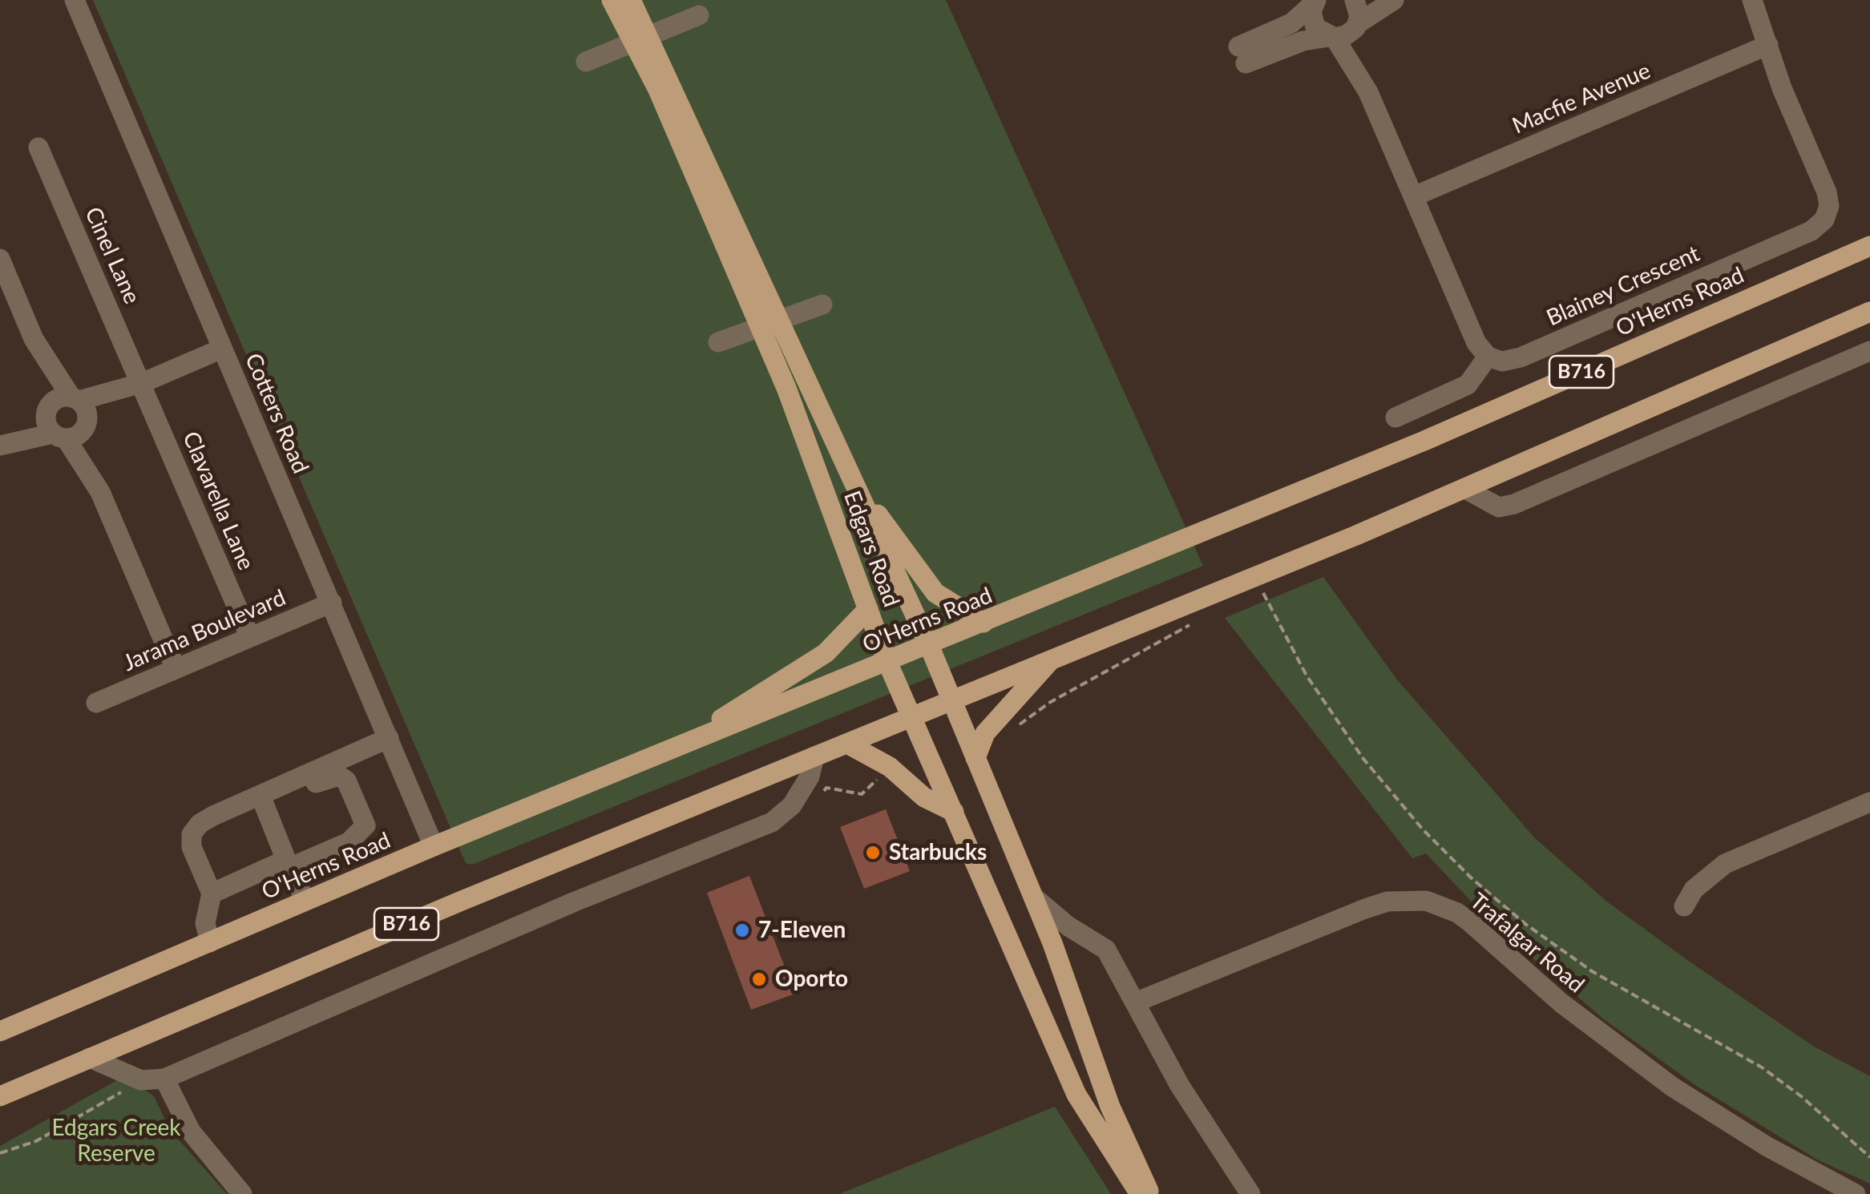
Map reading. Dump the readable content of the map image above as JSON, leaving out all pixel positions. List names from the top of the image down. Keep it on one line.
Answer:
{"streets":{"main road":["O'Herns Road","B716","Edgars Road"],"street":["Macfie Avenue","Cinel Lane","Blainey Crescent","Cotters Road","Clavarella Lane","Jarama Boulevard","Trafalgar Road"]},"crossings":[["Macfie Avenue","Blainey Crescent"],["Cinel Lane","Clavarella Lane"],["O'Herns Road","Cotters Road"],["O'Herns Road","Edgars Road"],["B716","Edgars Road"],["Cotters Road","Jarama Boulevard"],["Clavarella Lane","Jarama Boulevard"]],"parks":["Edgars Creek Reserve"],"places":["Starbucks","7-Eleven","Oporto"]}
